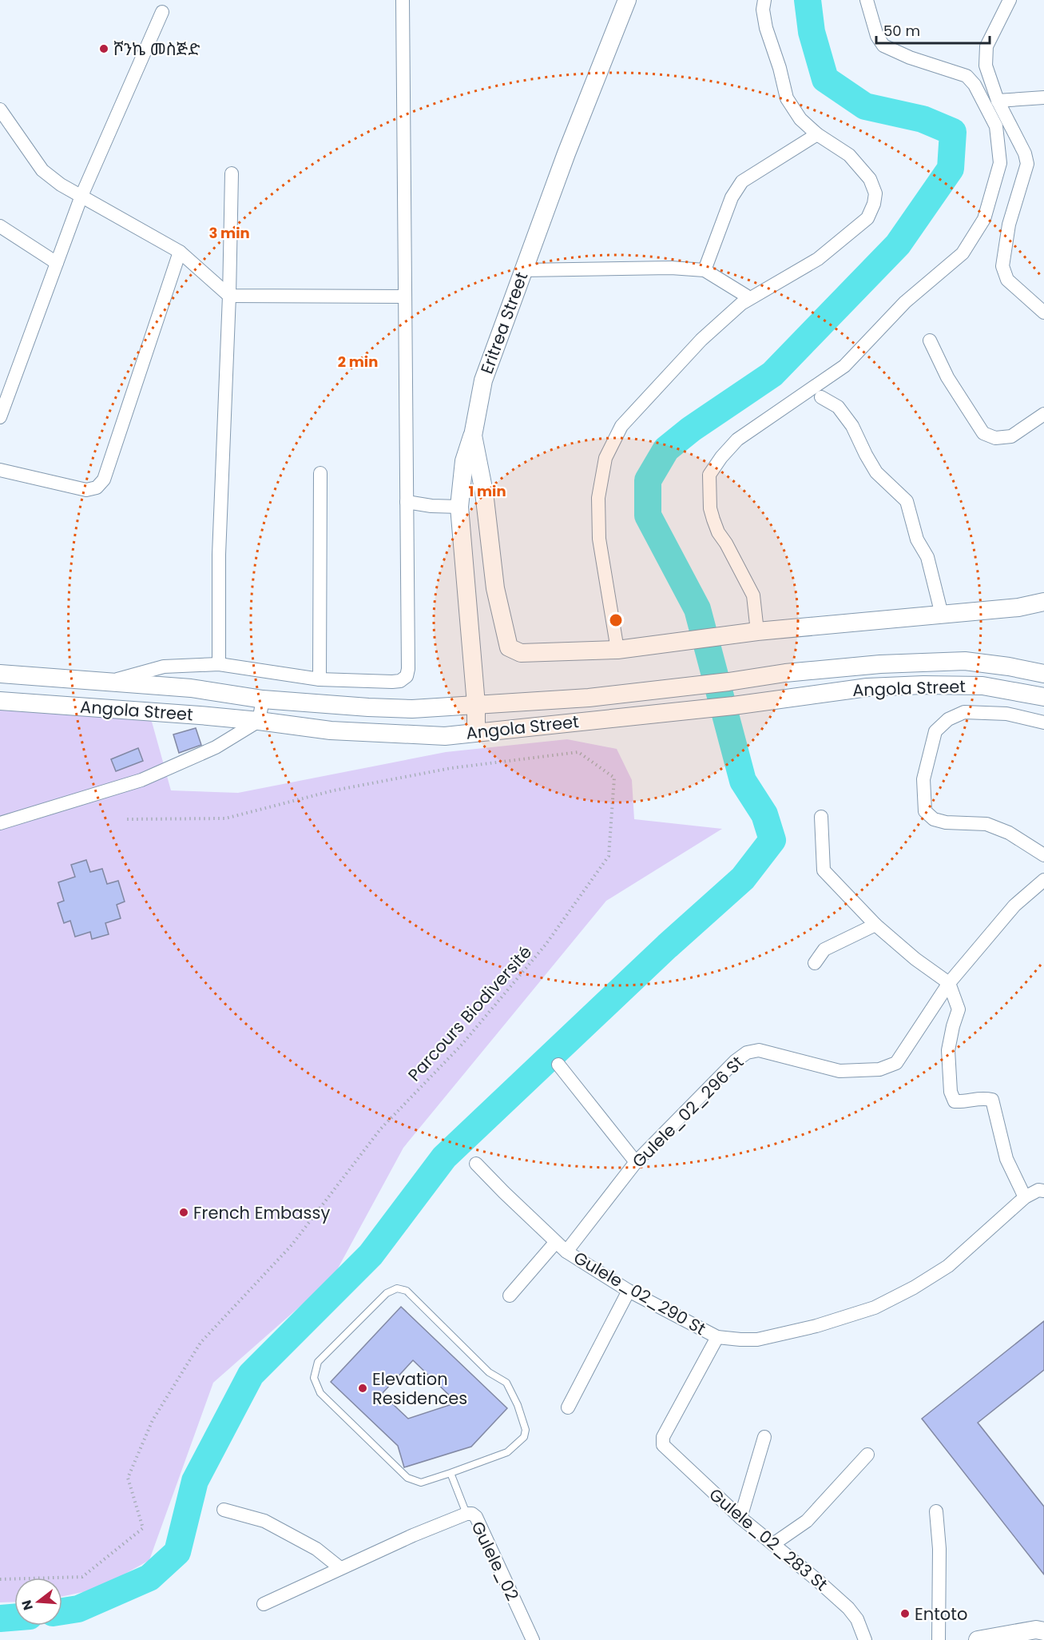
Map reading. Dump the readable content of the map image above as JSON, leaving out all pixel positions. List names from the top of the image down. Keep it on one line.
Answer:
{"streets":{"main road":["Eritrea Street","Angola Street"],"street":["Gulele_02_296 St","Gulele_02_290 St","Gulele_02_283 St","Gulele_02"],"path":["Parcours Biodiversité"]},"crossings":[["Gulele_02_296 St","Gulele_02_290 St"],["Gulele_02_290 St","Gulele_02_283 St"]],"places":["ሾንኬ መስጅድ","French Embassy","Elevation Residences","Entoto"],"scale_bar":"50 m","north":"left","rings":["3 min","2 min","1 min"]}
